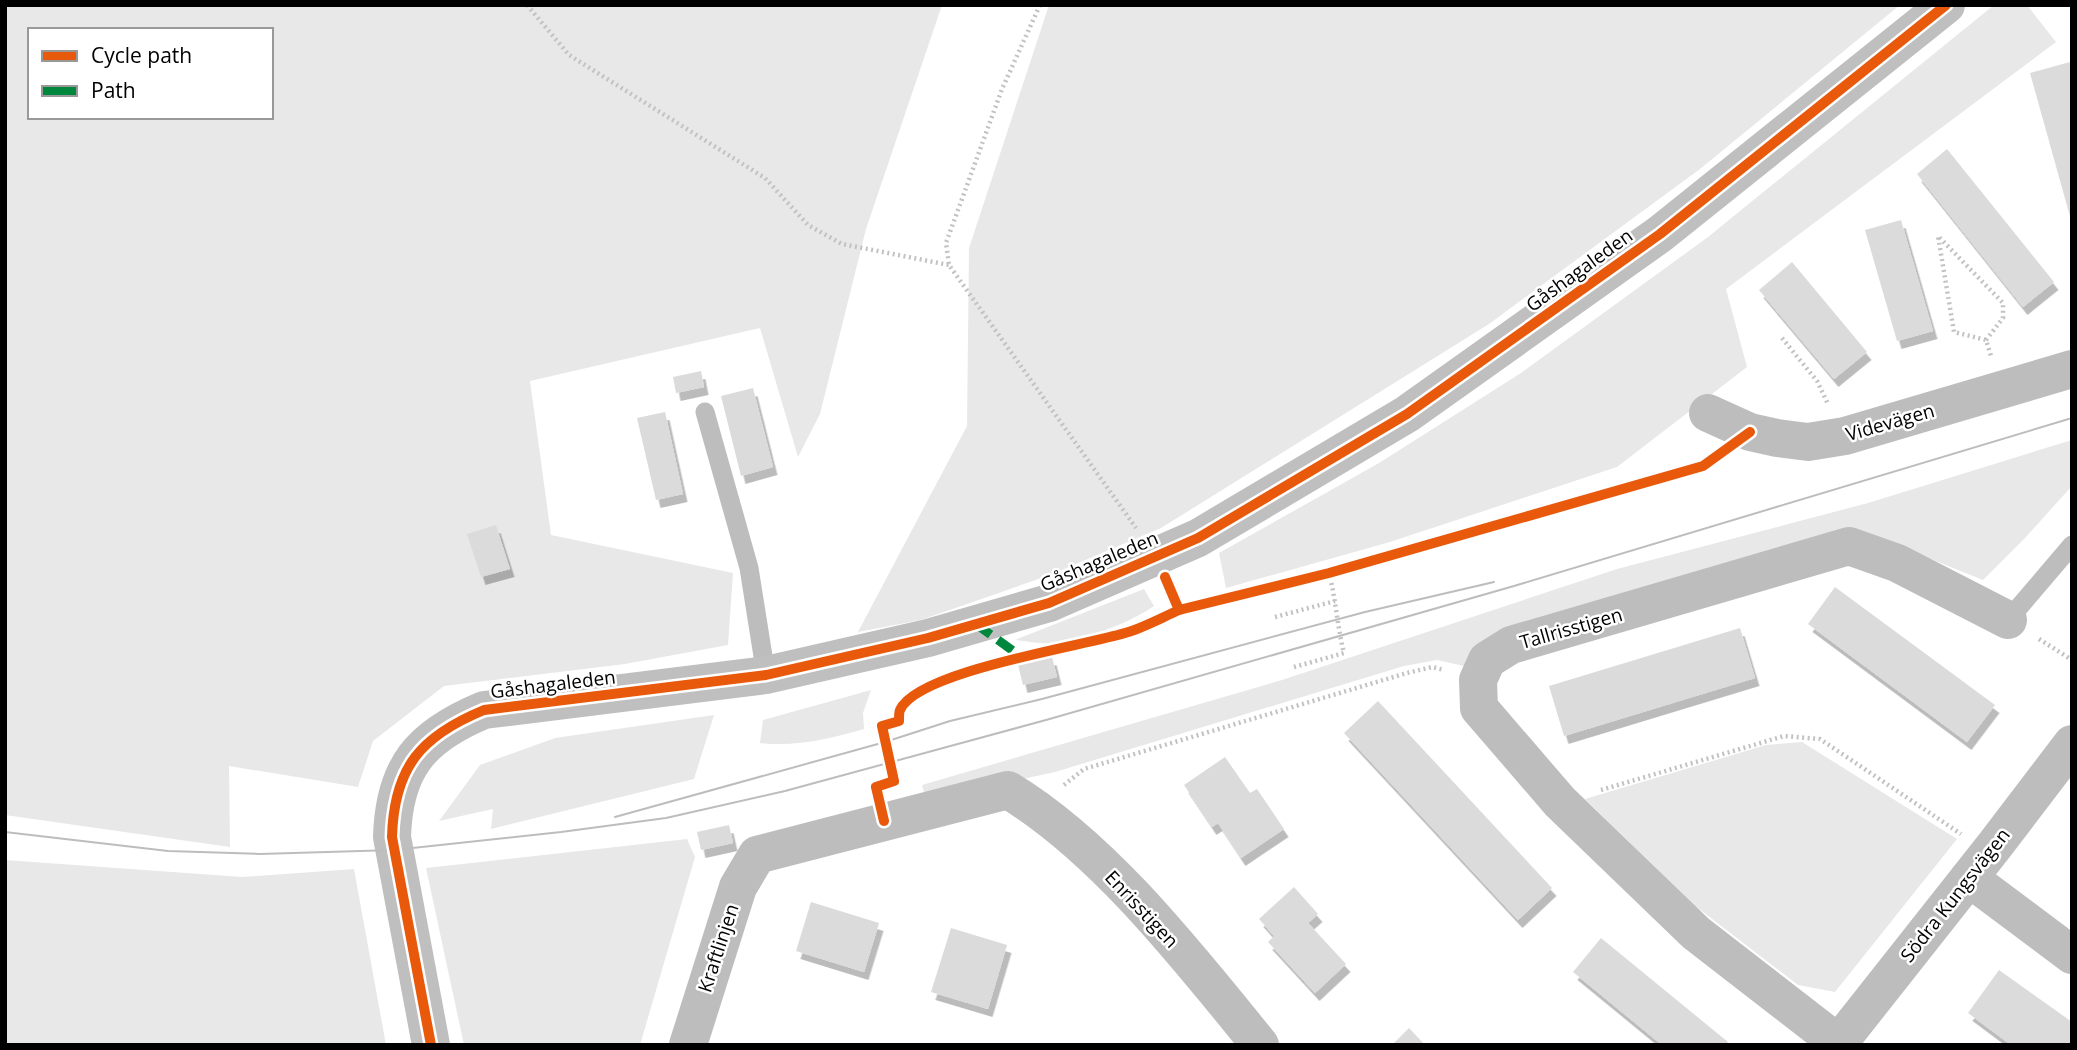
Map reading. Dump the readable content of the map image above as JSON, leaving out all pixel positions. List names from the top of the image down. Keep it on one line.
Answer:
{"streets":{"main road":["Gåshagaleden"],"street":["Videvägen","Tallrisstigen","Södra Kungsvägen","Enrisstigen","Kraftlinjen"]},"crossings":[["Enrisstigen","Kraftlinjen"]],"legend":["Cycle path","Path"]}
